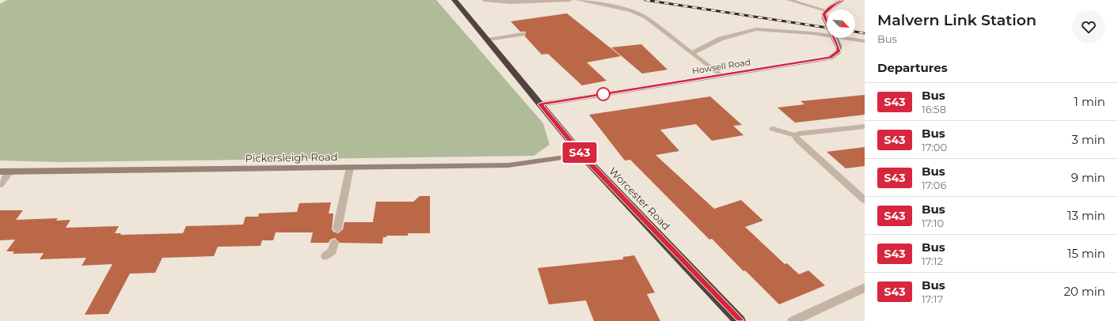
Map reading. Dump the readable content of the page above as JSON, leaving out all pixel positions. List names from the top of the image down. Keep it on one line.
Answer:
{"streets":{"highway":["Worcester Road"],"street":["Howsell Road","Pickersleigh Road"]},"crossings":[["Howsell Road","Worcester Road"],["Pickersleigh Road","Worcester Road"]],"lines":["bus line S43"],"north":"bottom right","page":{"on_map":"S43","heading":[["Malvern Link Station","Bus"],"Departures"],"list":[{"mark":"S43","name":"Bus","note":"16:58","value":"1 min"},{"mark":"S43","name":"Bus","note":"17:00","value":"3 min"},{"mark":"S43","name":"Bus","note":"17:06","value":"9 min"},{"mark":"S43","name":"Bus","note":"17:10","value":"13 min"},{"mark":"S43","name":"Bus","note":"17:12","value":"15 min"},{"mark":"S43","name":"Bus","note":"17:17","value":"20 min"}]}}
